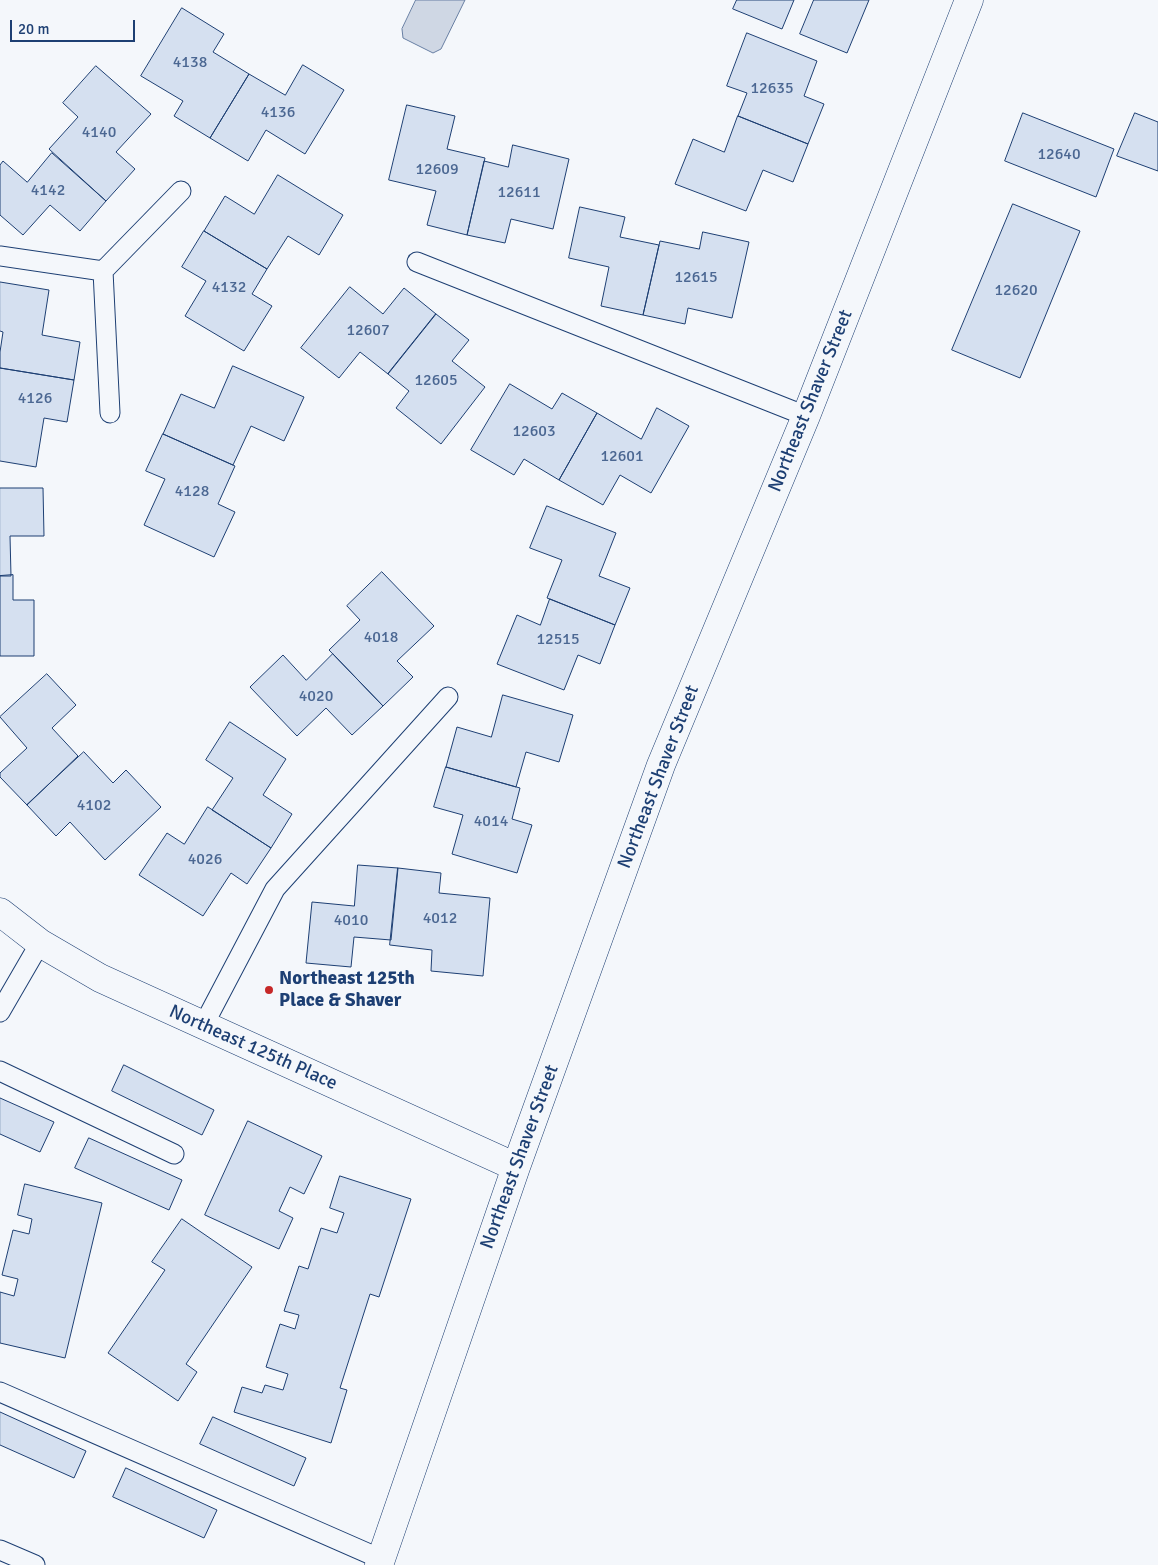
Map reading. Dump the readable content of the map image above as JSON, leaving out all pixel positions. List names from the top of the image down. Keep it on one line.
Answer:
{"streets":{"street":["Northeast Shaver Street","Northeast 125th Place"]},"crossings":[["Northeast Shaver Street","Northeast 125th Place"]],"places":["Northeast 125th Place & Shaver"],"house_numbers":["4138","12635","4136","4140","12640","12609","4142","12611","12615","4132","12620","12607","12605","4126","12603","12601","4128","4018","12515","4020","4102","4014","4026","4012","4010"],"scale_bar":"20 m"}
